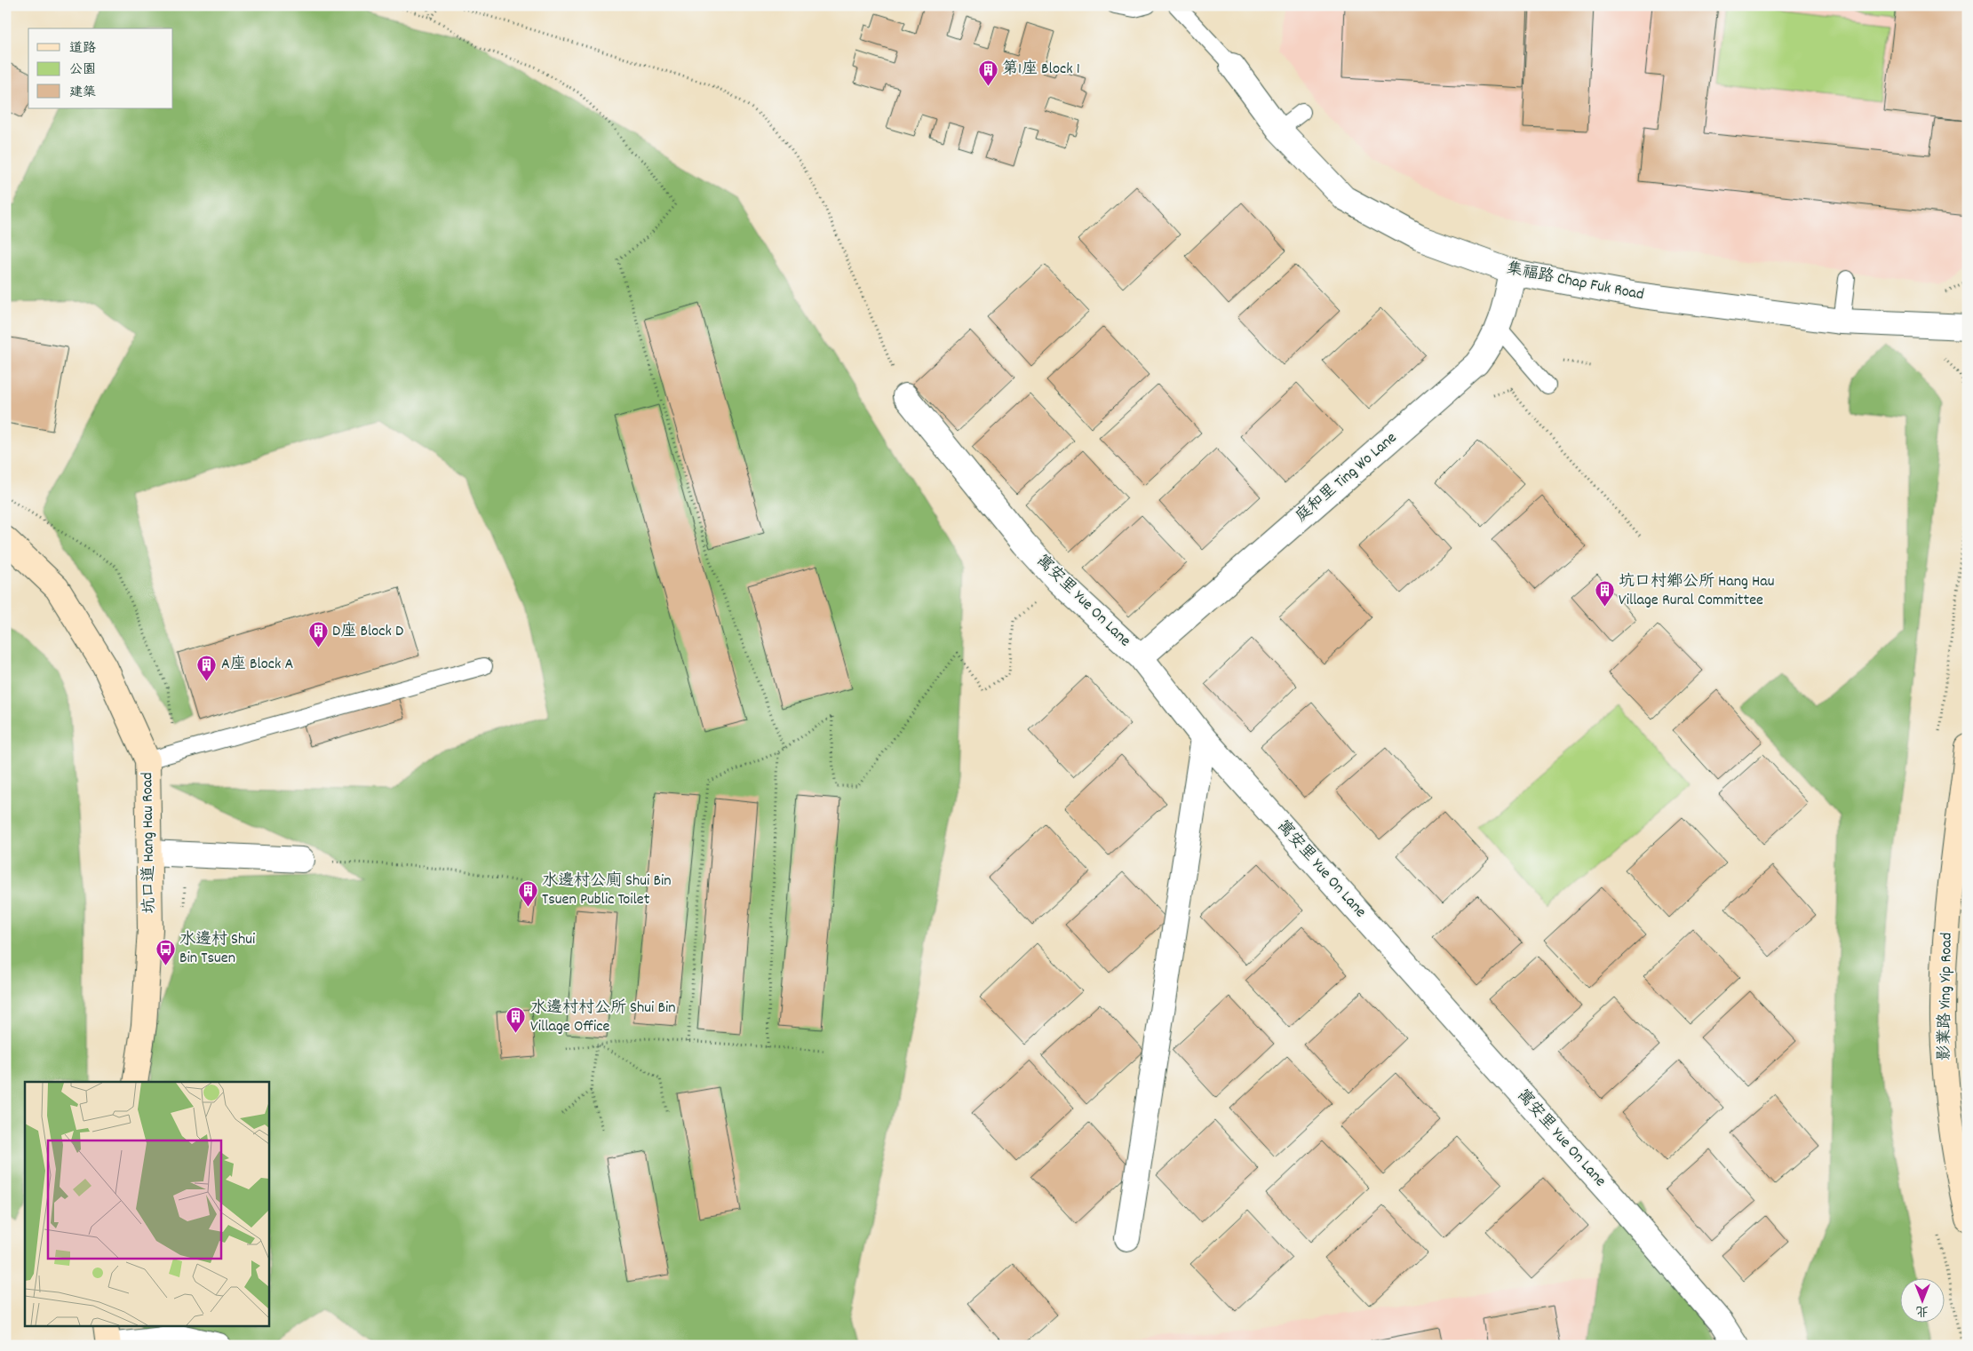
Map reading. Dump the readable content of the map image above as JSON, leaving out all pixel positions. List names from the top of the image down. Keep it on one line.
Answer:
{"streets":{"main road":["坑口道 Hang Hau Road","影業路 Ying Yip Road"],"street":["集福路 Chap Fuk Road","庭和里 Ting Wo Lane","寓安里 Yue On Lane"]},"crossings":[["集福路 Chap Fuk Road","庭和里 Ting Wo Lane"],["庭和里 Ting Wo Lane","寓安里 Yue On Lane"]],"places":{"building":["第1座 Block 1","坑口村鄉公所 Hang Hau Village Rural Committee","D座 Block D","A座 Block A","水邊村公廁 Shui Bin Tsuen Public Toilet","水邊村村公所 Shui Bin Village Office"],"bus stop":["水邊村 Shui Bin Tsuen"]},"legend":["道路","公園","建築"],"north":"bottom"}
